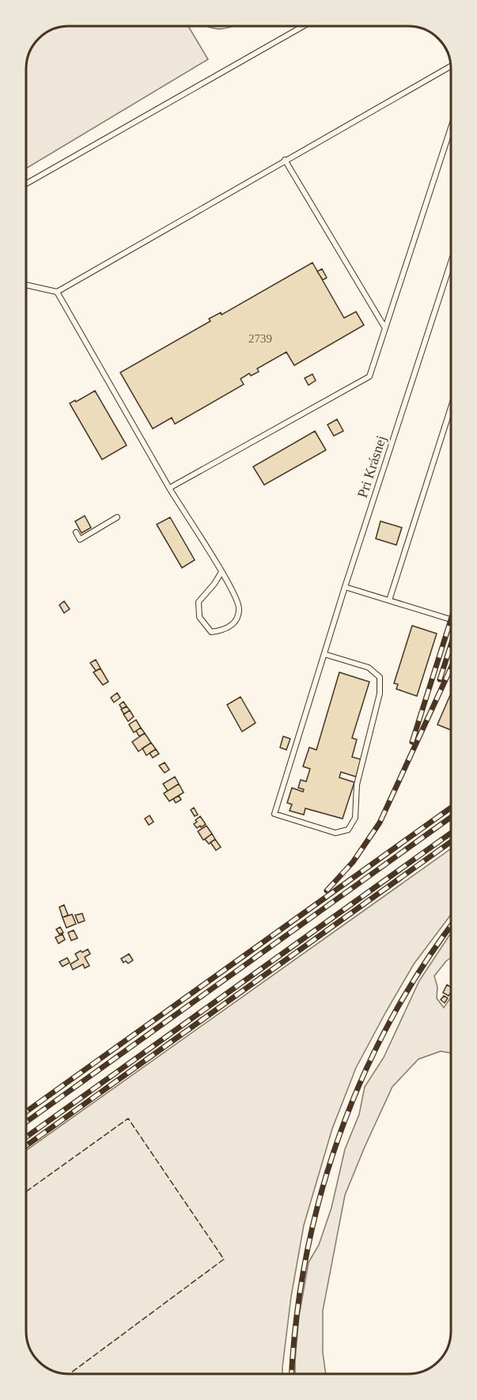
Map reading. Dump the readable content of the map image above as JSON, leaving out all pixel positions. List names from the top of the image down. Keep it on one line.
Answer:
{"streets":{"lane":["Pri Krásnej"]},"house_numbers":["2739"]}
